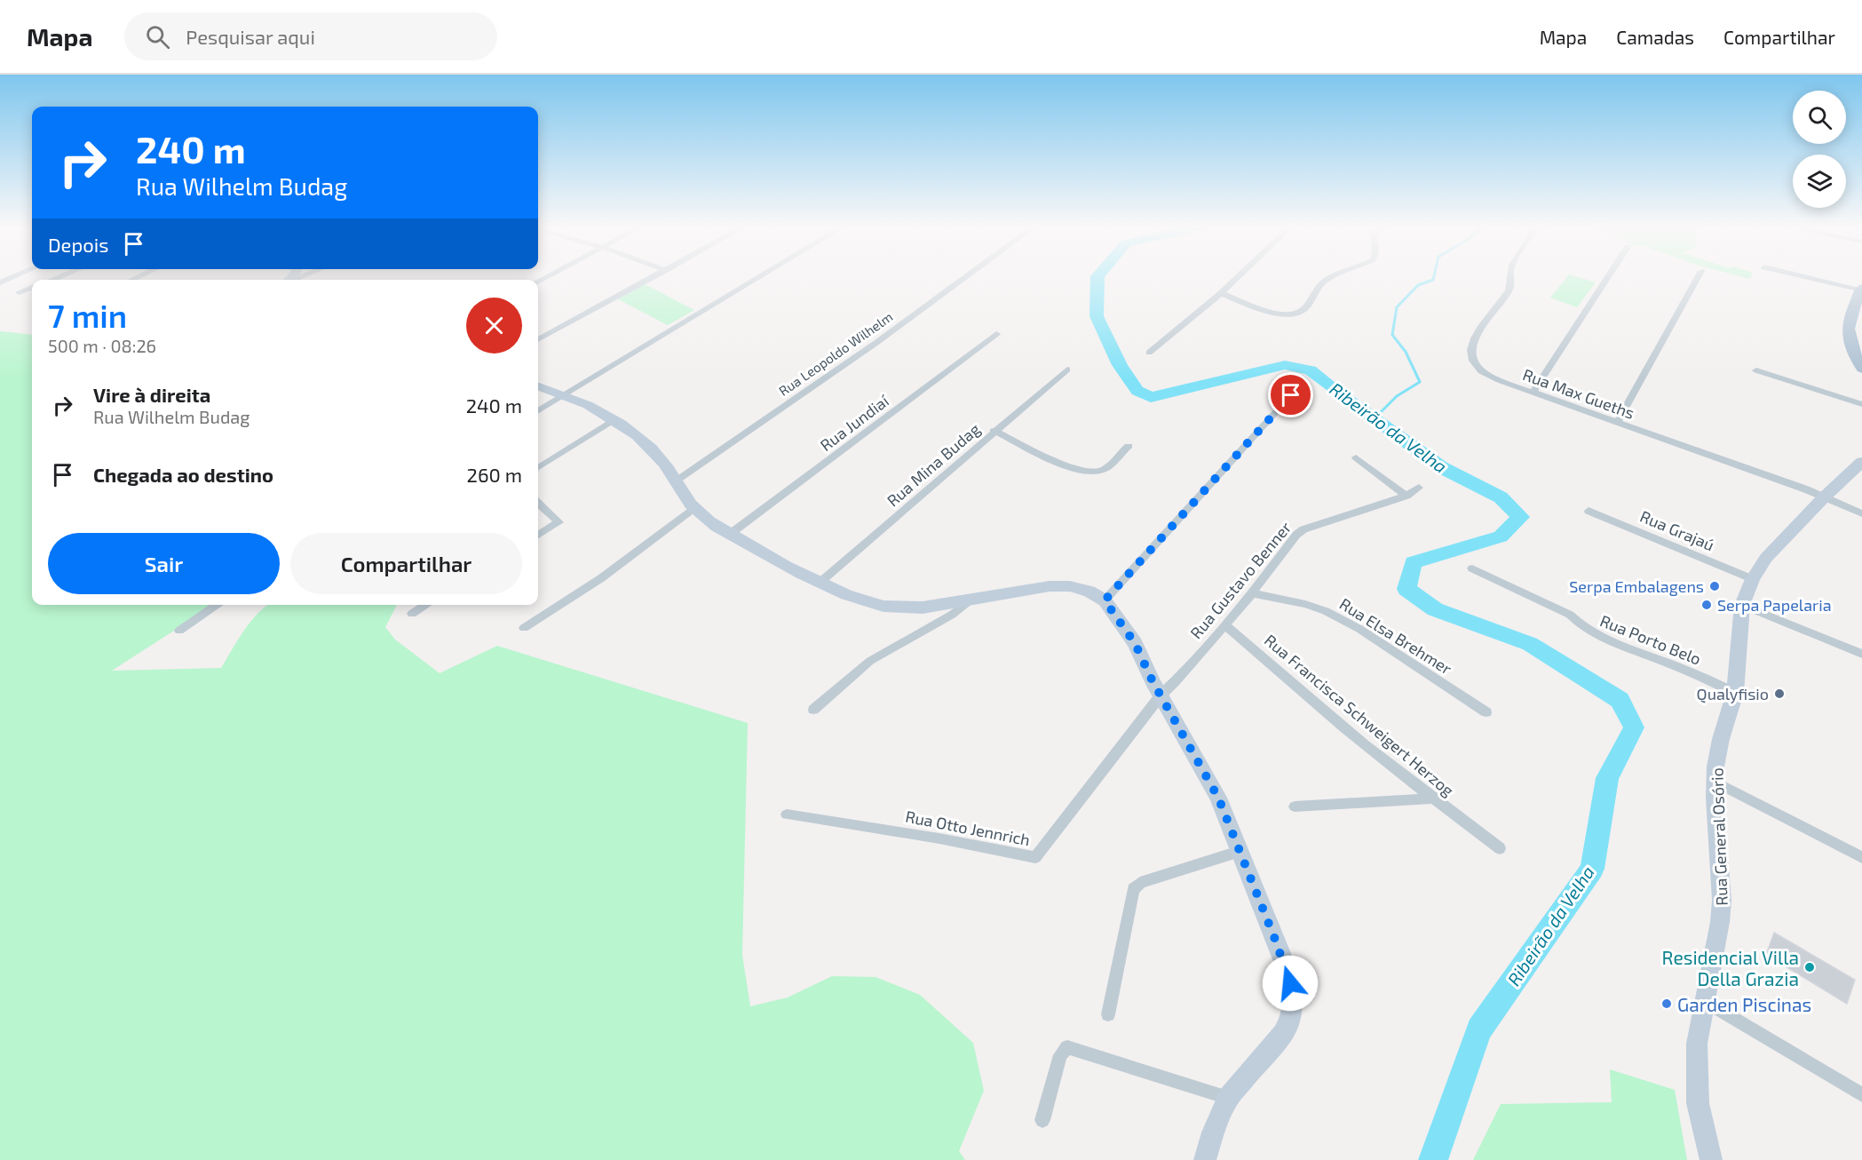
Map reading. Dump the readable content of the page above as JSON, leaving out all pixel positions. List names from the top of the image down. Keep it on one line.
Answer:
{"streets":{"main road":["Rua General Osório"],"street":["Rua Leopoldo Wilhelm","Rua Max Gueths","Rua Jundiaí","Rua Mina Budag","Rua Grajaú","Rua Gustavo Benner","Rua Elsa Brehmer","Rua Porto Belo","Rua Francisca Schweigert Herzog","Rua Otto Jennrich"]},"crossings":[["Rua Max Gueths","Rua General Osório"],["Rua Grajaú","Rua General Osório"],["Rua Gustavo Benner","Rua Elsa Brehmer"],["Rua Gustavo Benner","Rua Francisca Schweigert Herzog"],["Rua Gustavo Benner","Rua Otto Jennrich"],["Rua Porto Belo","Rua General Osório"]],"water":["Ribeirão da Velha"],"places":["Serpa Embalagens","Serpa Papelaria","Qualyfisio","Residencial Villa Della Grazia","Garden Piscinas"],"page":{"header":"Mapa","search":"Pesquisar aqui","nav":["Mapa","Camadas","Compartilhar"],"turn":["240 m","Rua Wilhelm Budag"],"then":"Depois","heading":["7 min","500 m · 08:26"],"list":[{"name":"Vire à direita","note":"Rua Wilhelm Budag","value":"240 m"},{"name":"Chegada ao destino","value":"260 m"}],"buttons":["Sair","Compartilhar"]}}
